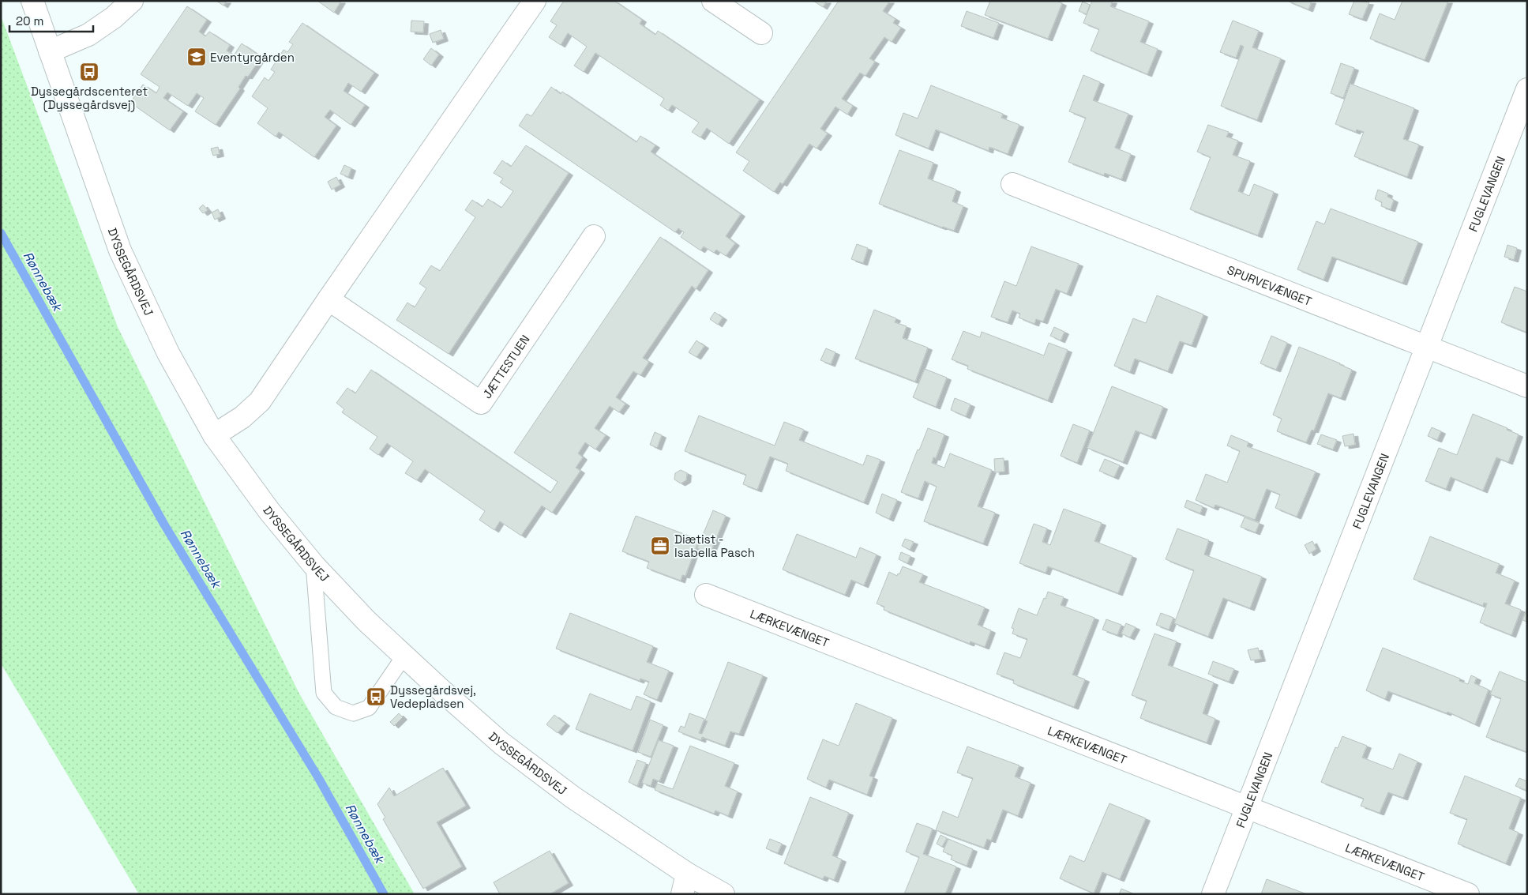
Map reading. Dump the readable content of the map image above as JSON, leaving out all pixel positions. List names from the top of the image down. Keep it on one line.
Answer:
{"streets":{"street":["FUGLEVANGEN","DYSSEGÅRDSVEJ","SPURVEVÆNGET","JÆTTESTUEN","LÆRKEVÆNGET"]},"crossings":[["FUGLEVANGEN","SPURVEVÆNGET"],["FUGLEVANGEN","LÆRKEVÆNGET"]],"water":["Rønnebæk"],"places":{"school or university":["Eventyrgården"],"bus stop":["Dyssegårdscenteret (Dyssegårdsvej)","Dyssegårdsvej, Vedepladsen"],"office":["Diætist - Isabella Pasch"]},"scale_bar":"20 m"}
